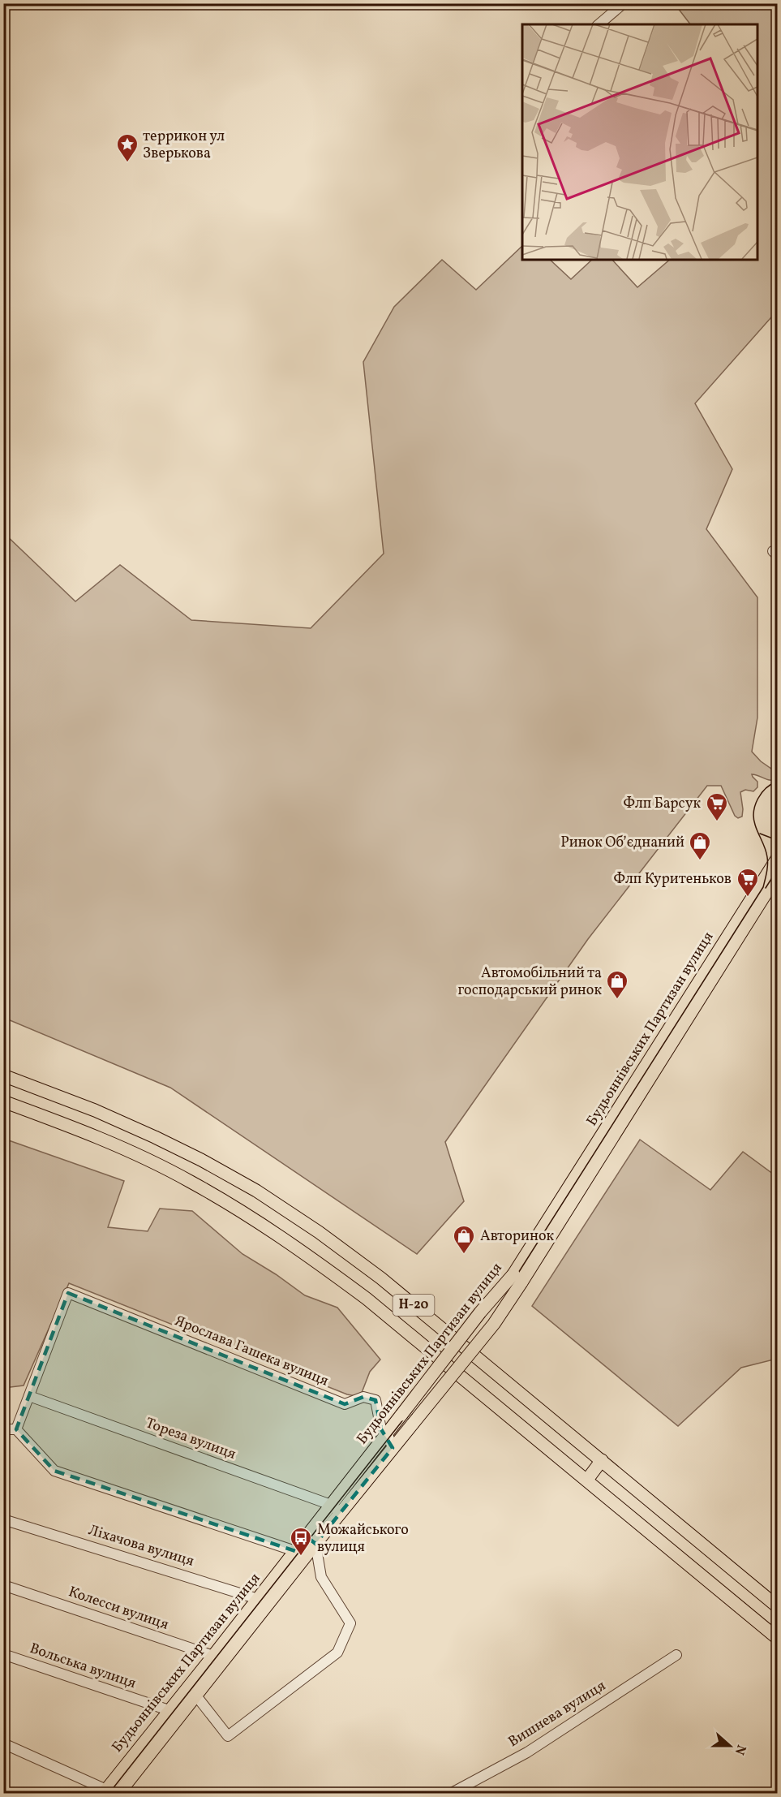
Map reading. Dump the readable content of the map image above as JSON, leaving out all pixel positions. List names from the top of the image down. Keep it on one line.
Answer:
{"streets":{"main road":["Будьоннівських Партизан вулиця","Н-20"],"street":["Ярослава Гашека вулиця","Тореза вулиця","Ліхачова вулиця","Колесси вулиця","Вольська вулиця","Вишнева вулиця"]},"crossings":[["Будьоннівських Партизан вулиця","Ярослава Гашека вулиця"],["Будьоннівських Партизан вулиця","Тореза вулиця"],["Будьоннівських Партизан вулиця","Ліхачова вулиця"],["Будьоннівських Партизан вулиця","Колесси вулиця"],["Будьоннівських Партизан вулиця","Вольська вулиця"],["Ярослава Гашека вулиця","Тореза вулиця"]],"places":{"place":["террикон ул Зверькова"],"supermarket":["Флп Барсук","Флп Куритеньков"],"shop":["Ринок Обʼєднаний","Автомобільний та господарський ринок","Авторинок"],"bus stop":["Можайського вулиця"]},"north":"right"}
